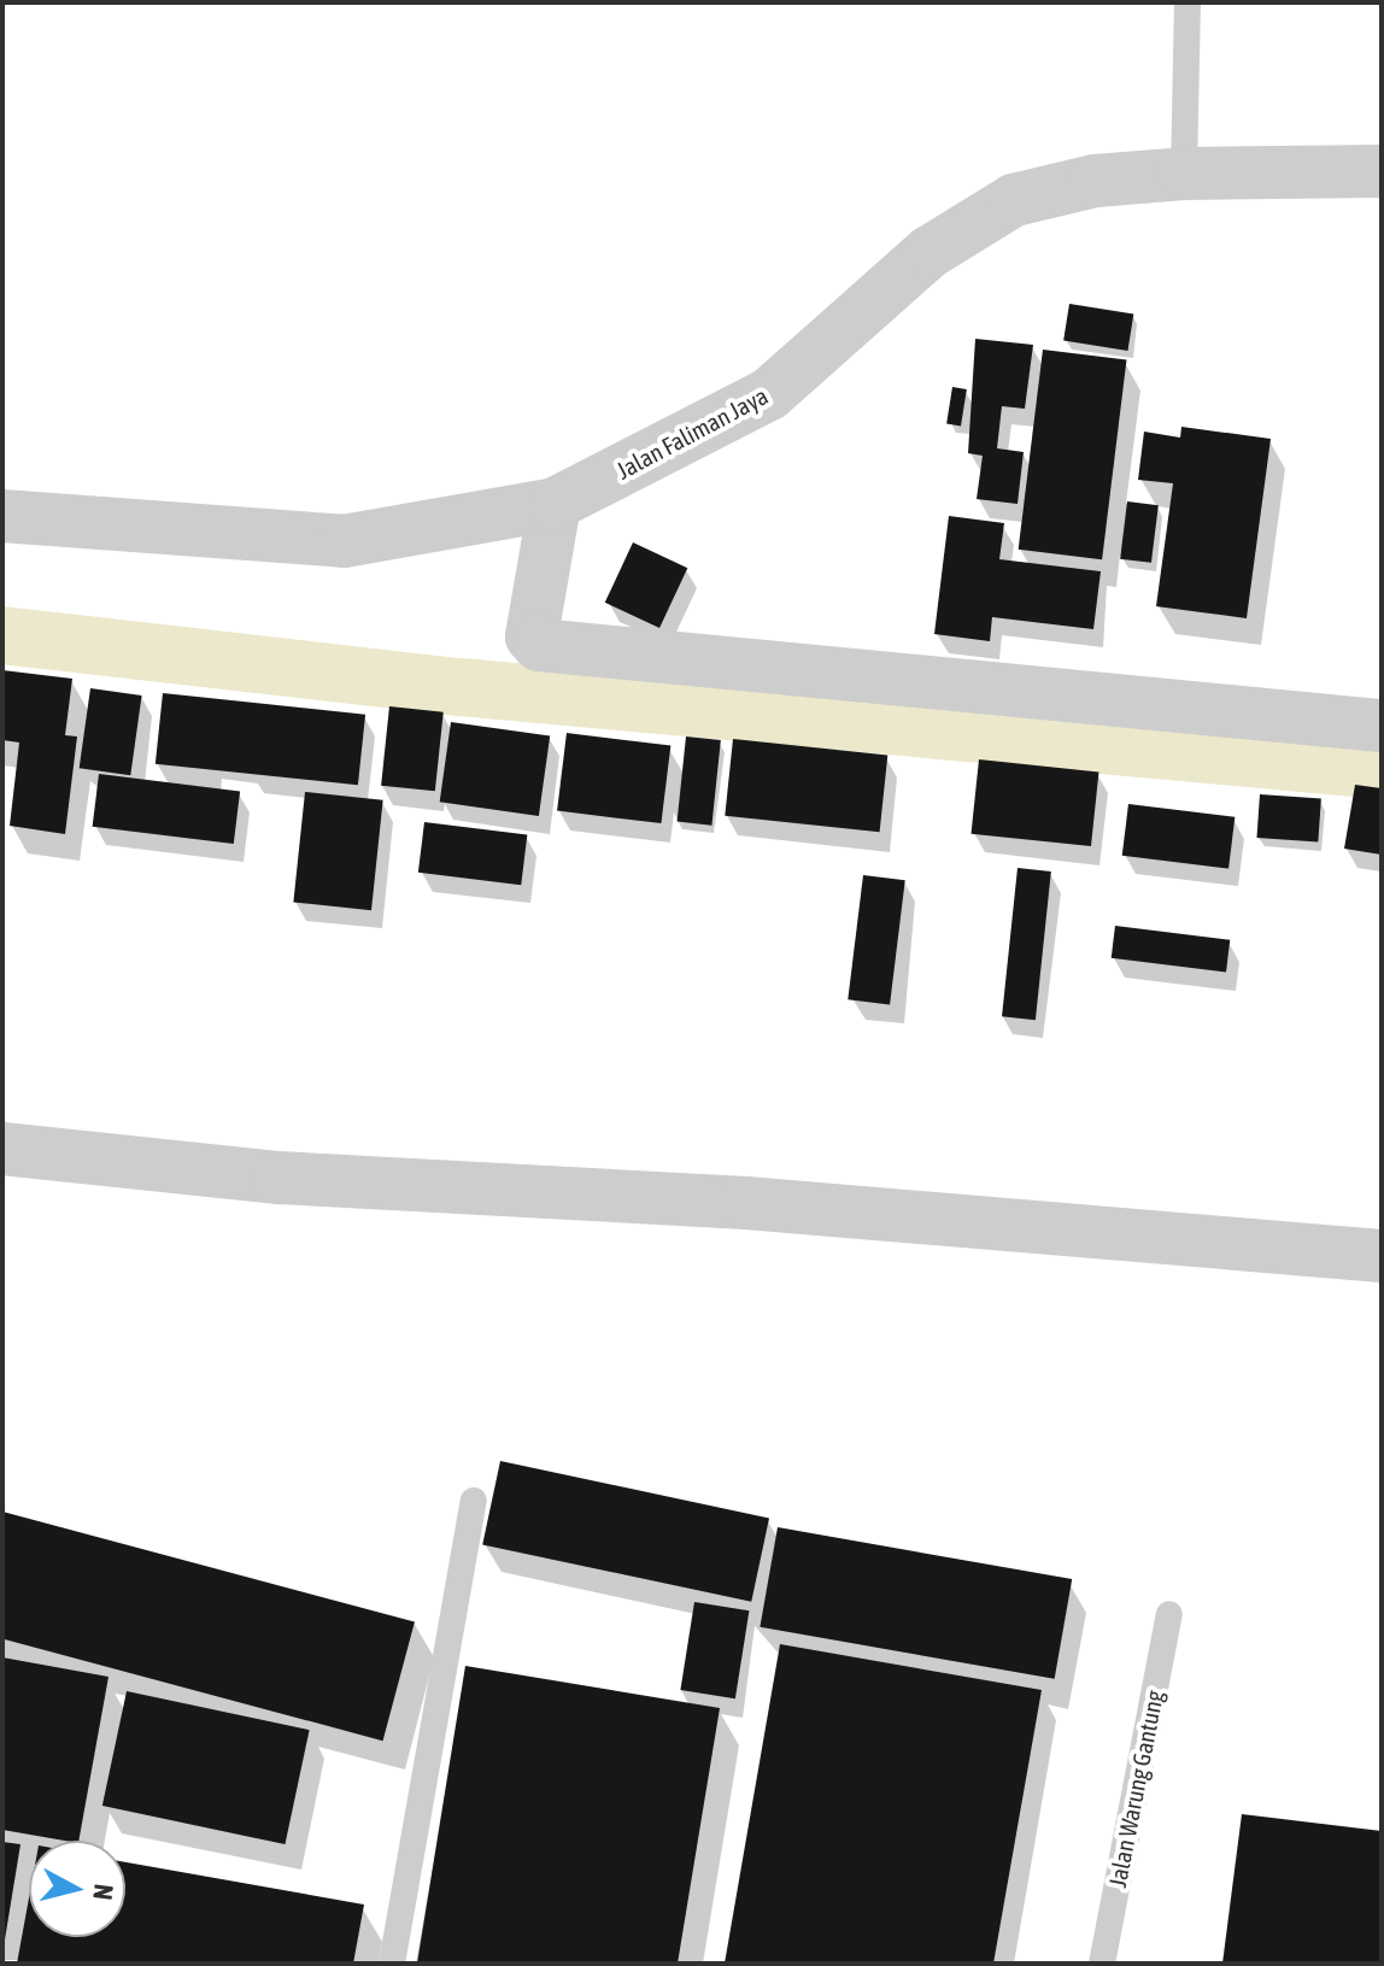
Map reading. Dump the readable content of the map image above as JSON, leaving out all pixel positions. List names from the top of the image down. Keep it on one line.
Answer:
{"streets":{"street":["Jalan Faliman Jaya"],"lane":["Jalan Warung Gantung"]},"north":"right"}
